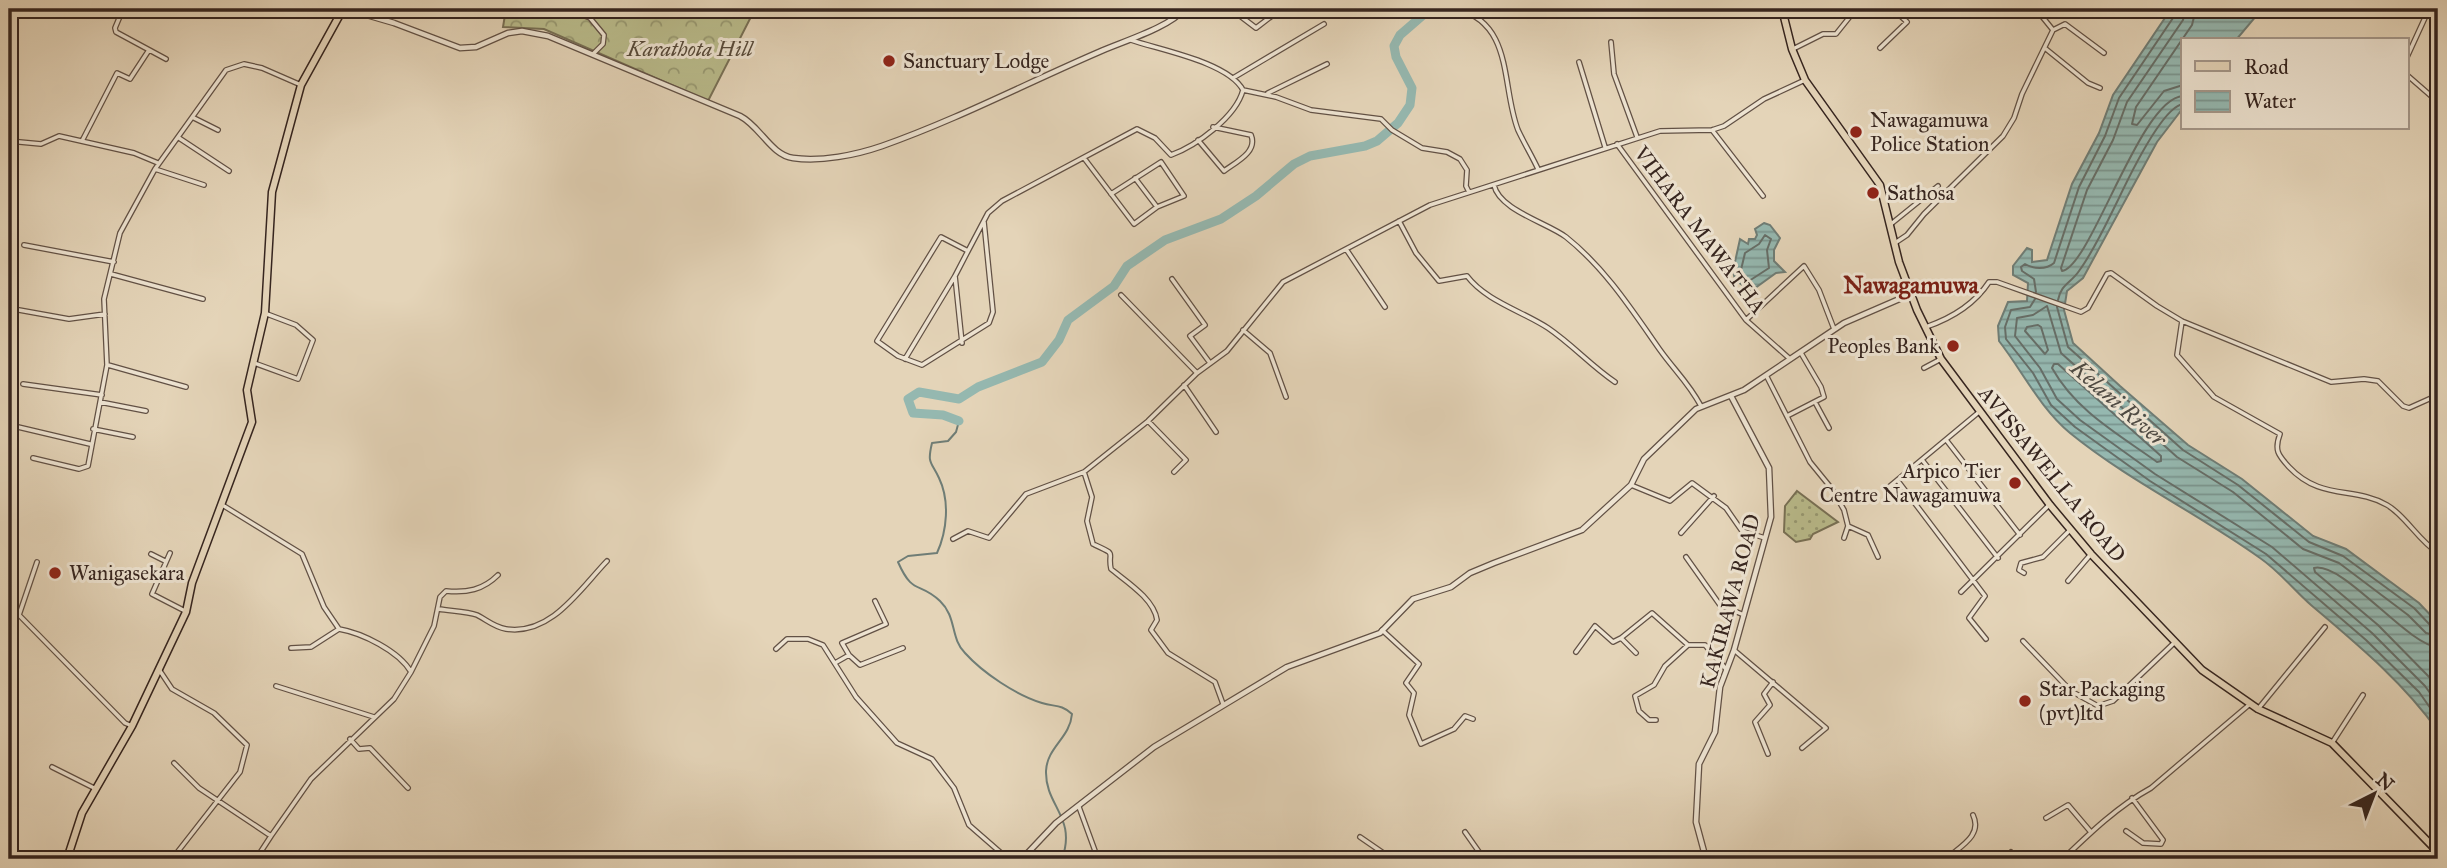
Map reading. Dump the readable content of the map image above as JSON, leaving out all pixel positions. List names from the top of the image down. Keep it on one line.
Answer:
{"streets":{"main road":["AVISSAWELLA ROAD"],"street":["VIHARA MAWATHA","KAKIRAWA ROAD"]},"districts":["Nawagamuwa"],"water":["Kelani River"],"parks":["Karathota Hill"],"places":["Sanctuary Lodge","Nawagamuwa Police Station","Sathosa","Peoples Bank","Arpico Tier Centre Nawagamuwa","Wanigasekara","Star Packaging (pvt)ltd"],"legend":["Road","Water"],"north":"top right"}
